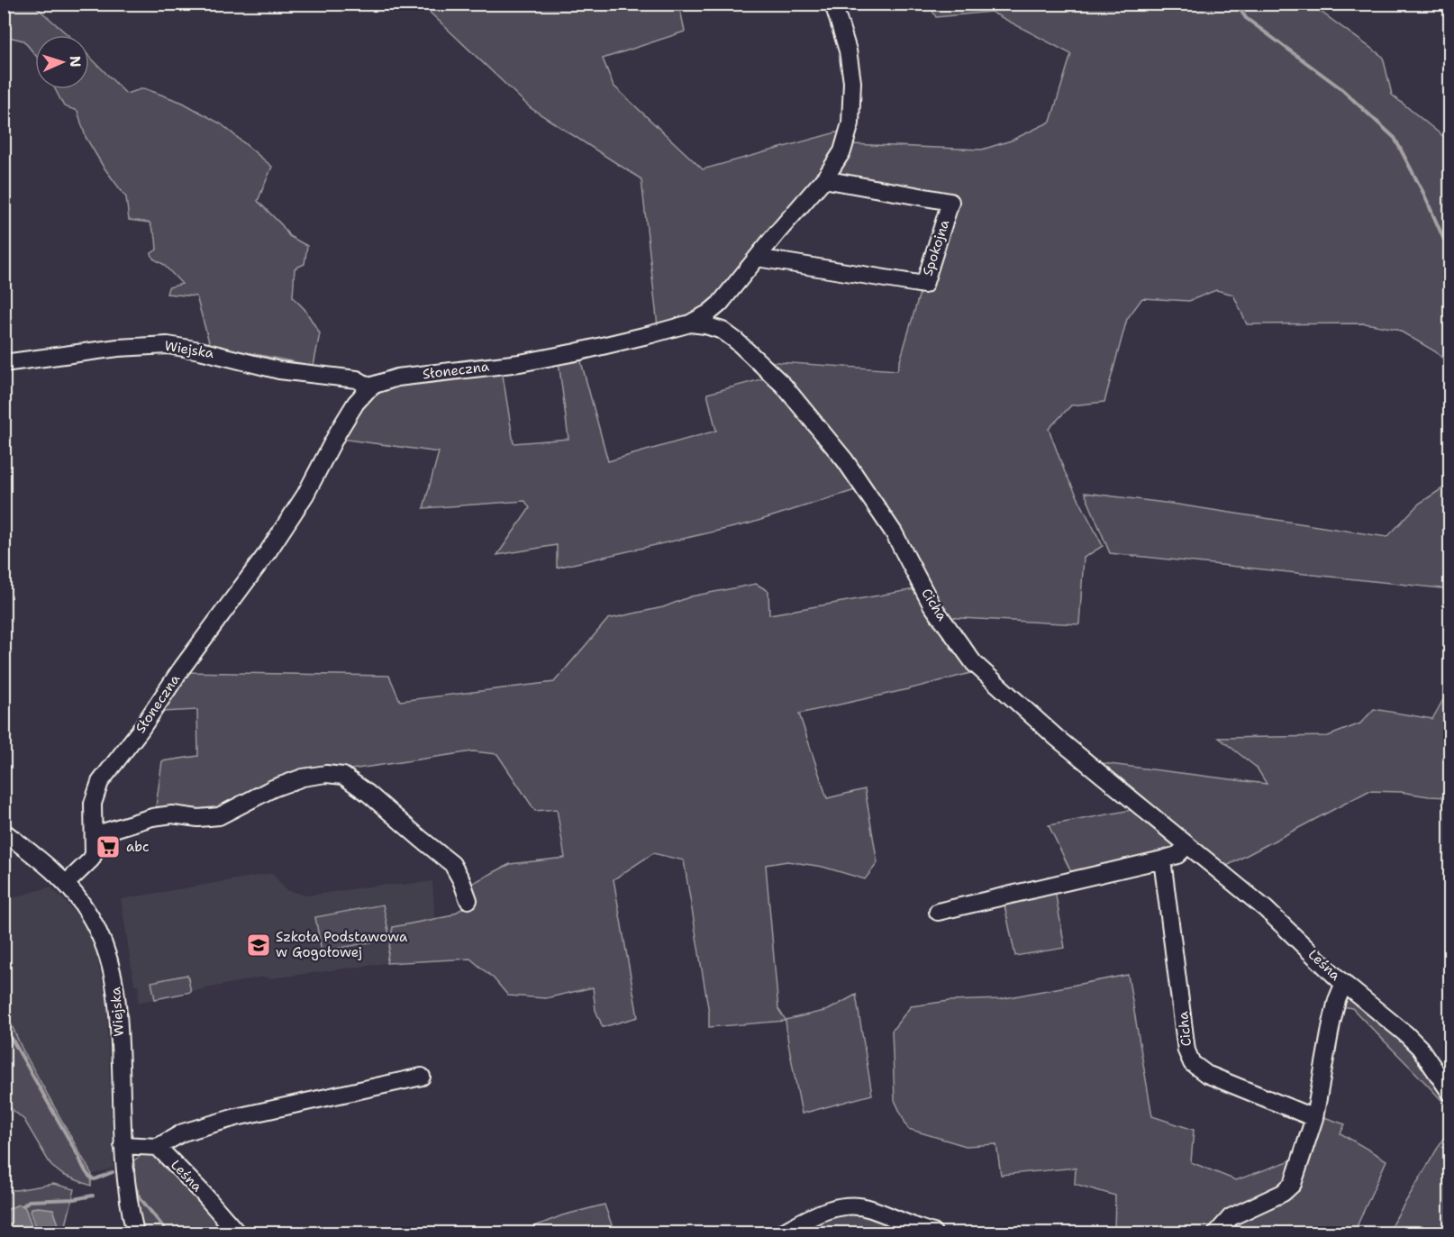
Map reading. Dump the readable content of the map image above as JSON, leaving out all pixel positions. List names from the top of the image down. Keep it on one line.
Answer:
{"streets":{"street":["Spokojna","Wiejska","Słoneczna","Cicha","Leśna"]},"crossings":[["Spokojna","Słoneczna"],["Wiejska","Słoneczna"],["Słoneczna","Cicha"],["Cicha","Leśna"]],"places":{"supermarket":["abc"],"school or university":["Szkoła Podstawowa w Gogołowej"]},"north":"right"}
